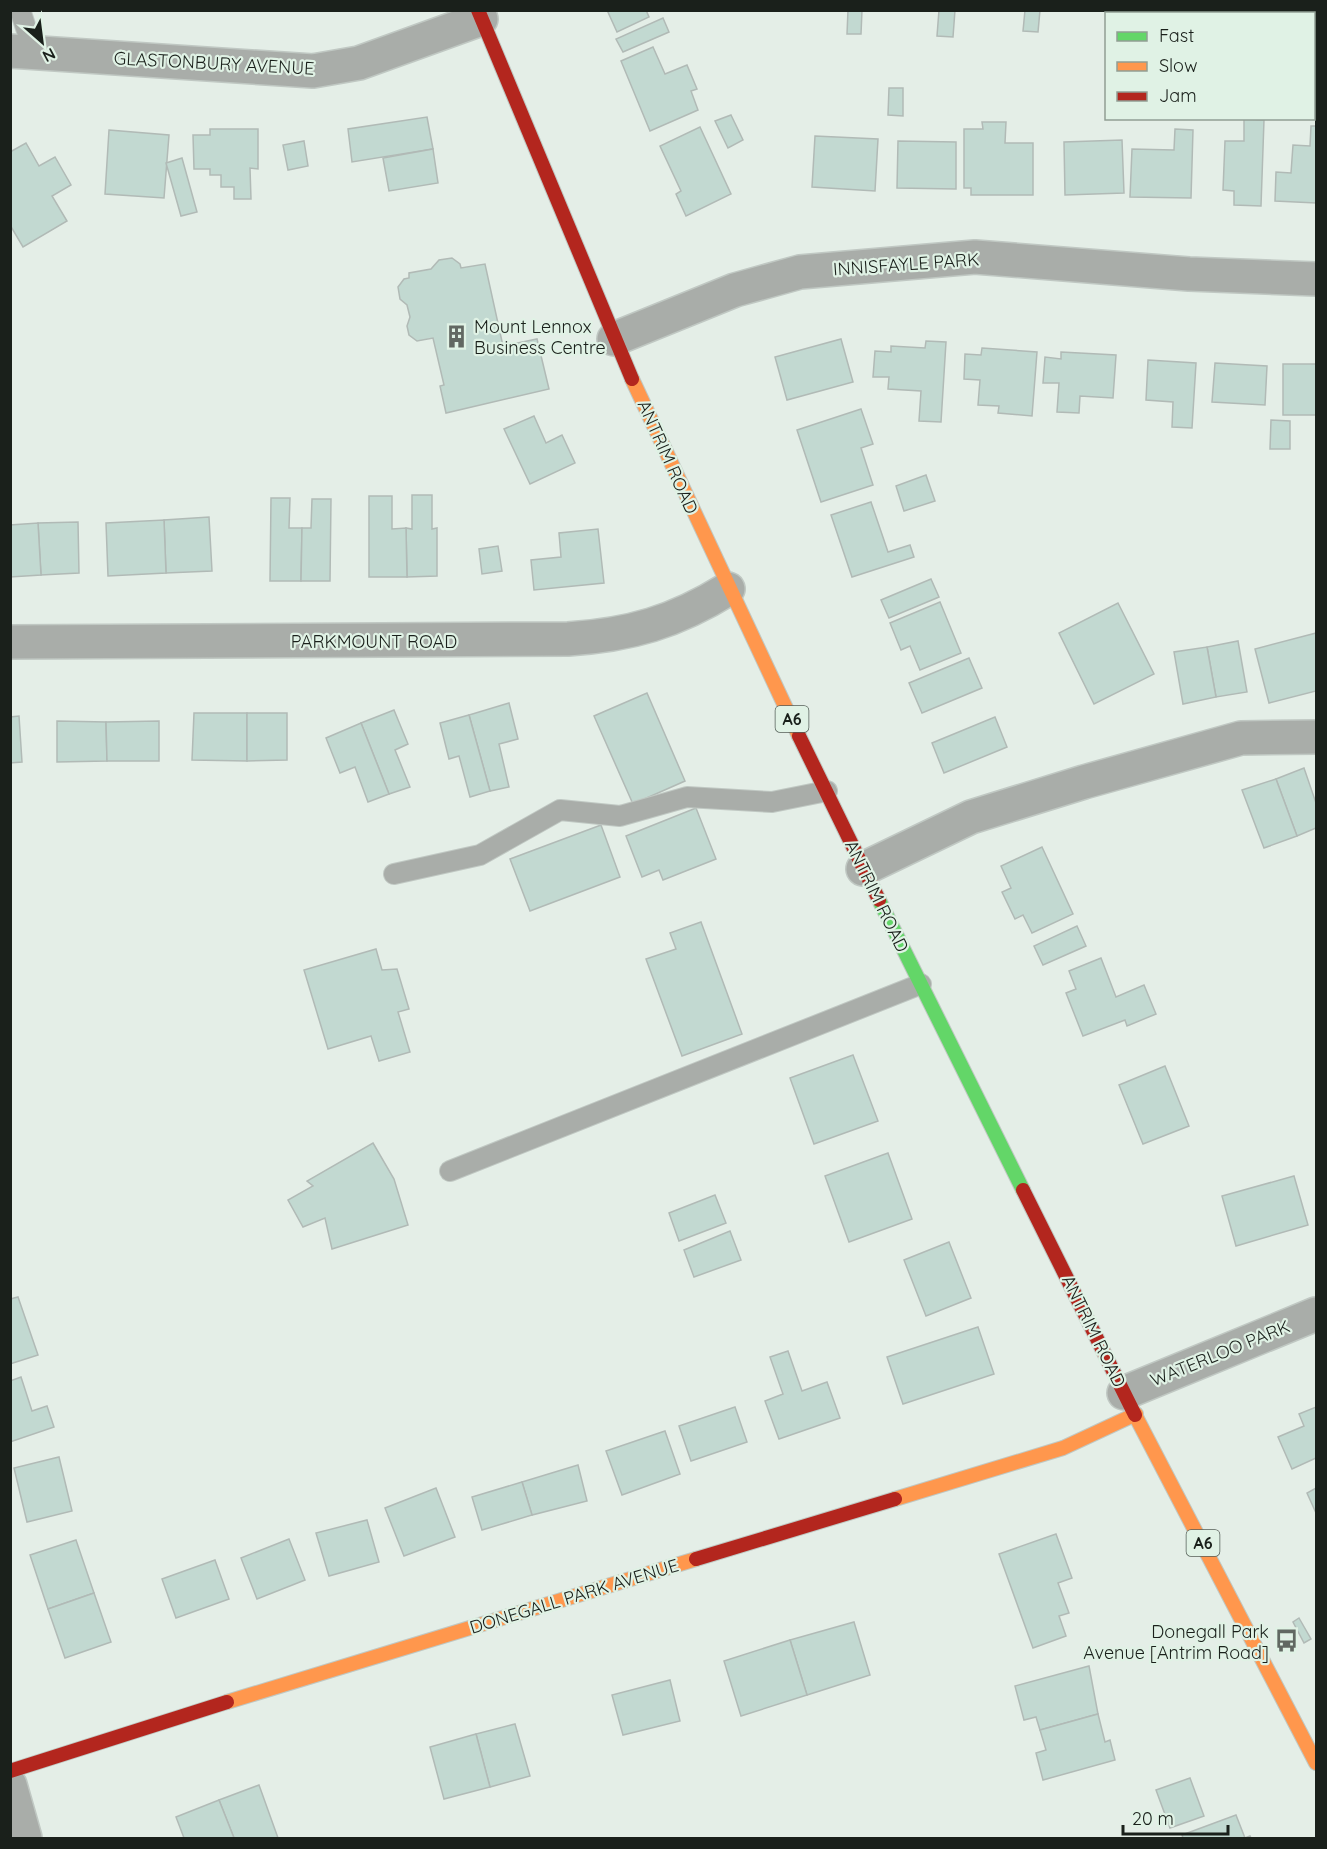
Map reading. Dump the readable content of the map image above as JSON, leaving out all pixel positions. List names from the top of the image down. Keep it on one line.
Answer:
{"streets":{"main road":["ANTRIM ROAD","A6","DONEGALL PARK AVENUE"],"street":["GLASTONBURY AVENUE","INNISFAYLE PARK","PARKMOUNT ROAD","WATERLOO PARK"]},"crossings":[["GLASTONBURY AVENUE","ANTRIM ROAD"],["INNISFAYLE PARK","ANTRIM ROAD"],["ANTRIM ROAD","PARKMOUNT ROAD"],["ANTRIM ROAD","WATERLOO PARK"],["ANTRIM ROAD","DONEGALL PARK AVENUE"],["WATERLOO PARK","DONEGALL PARK AVENUE"]],"places":{"building":["Mount Lennox Business Centre"],"bus stop":["Donegall Park Avenue [Antrim Road]"]},"legend":["Fast","Slow","Jam"],"scale_bar":"20 m","north":"bottom right"}
